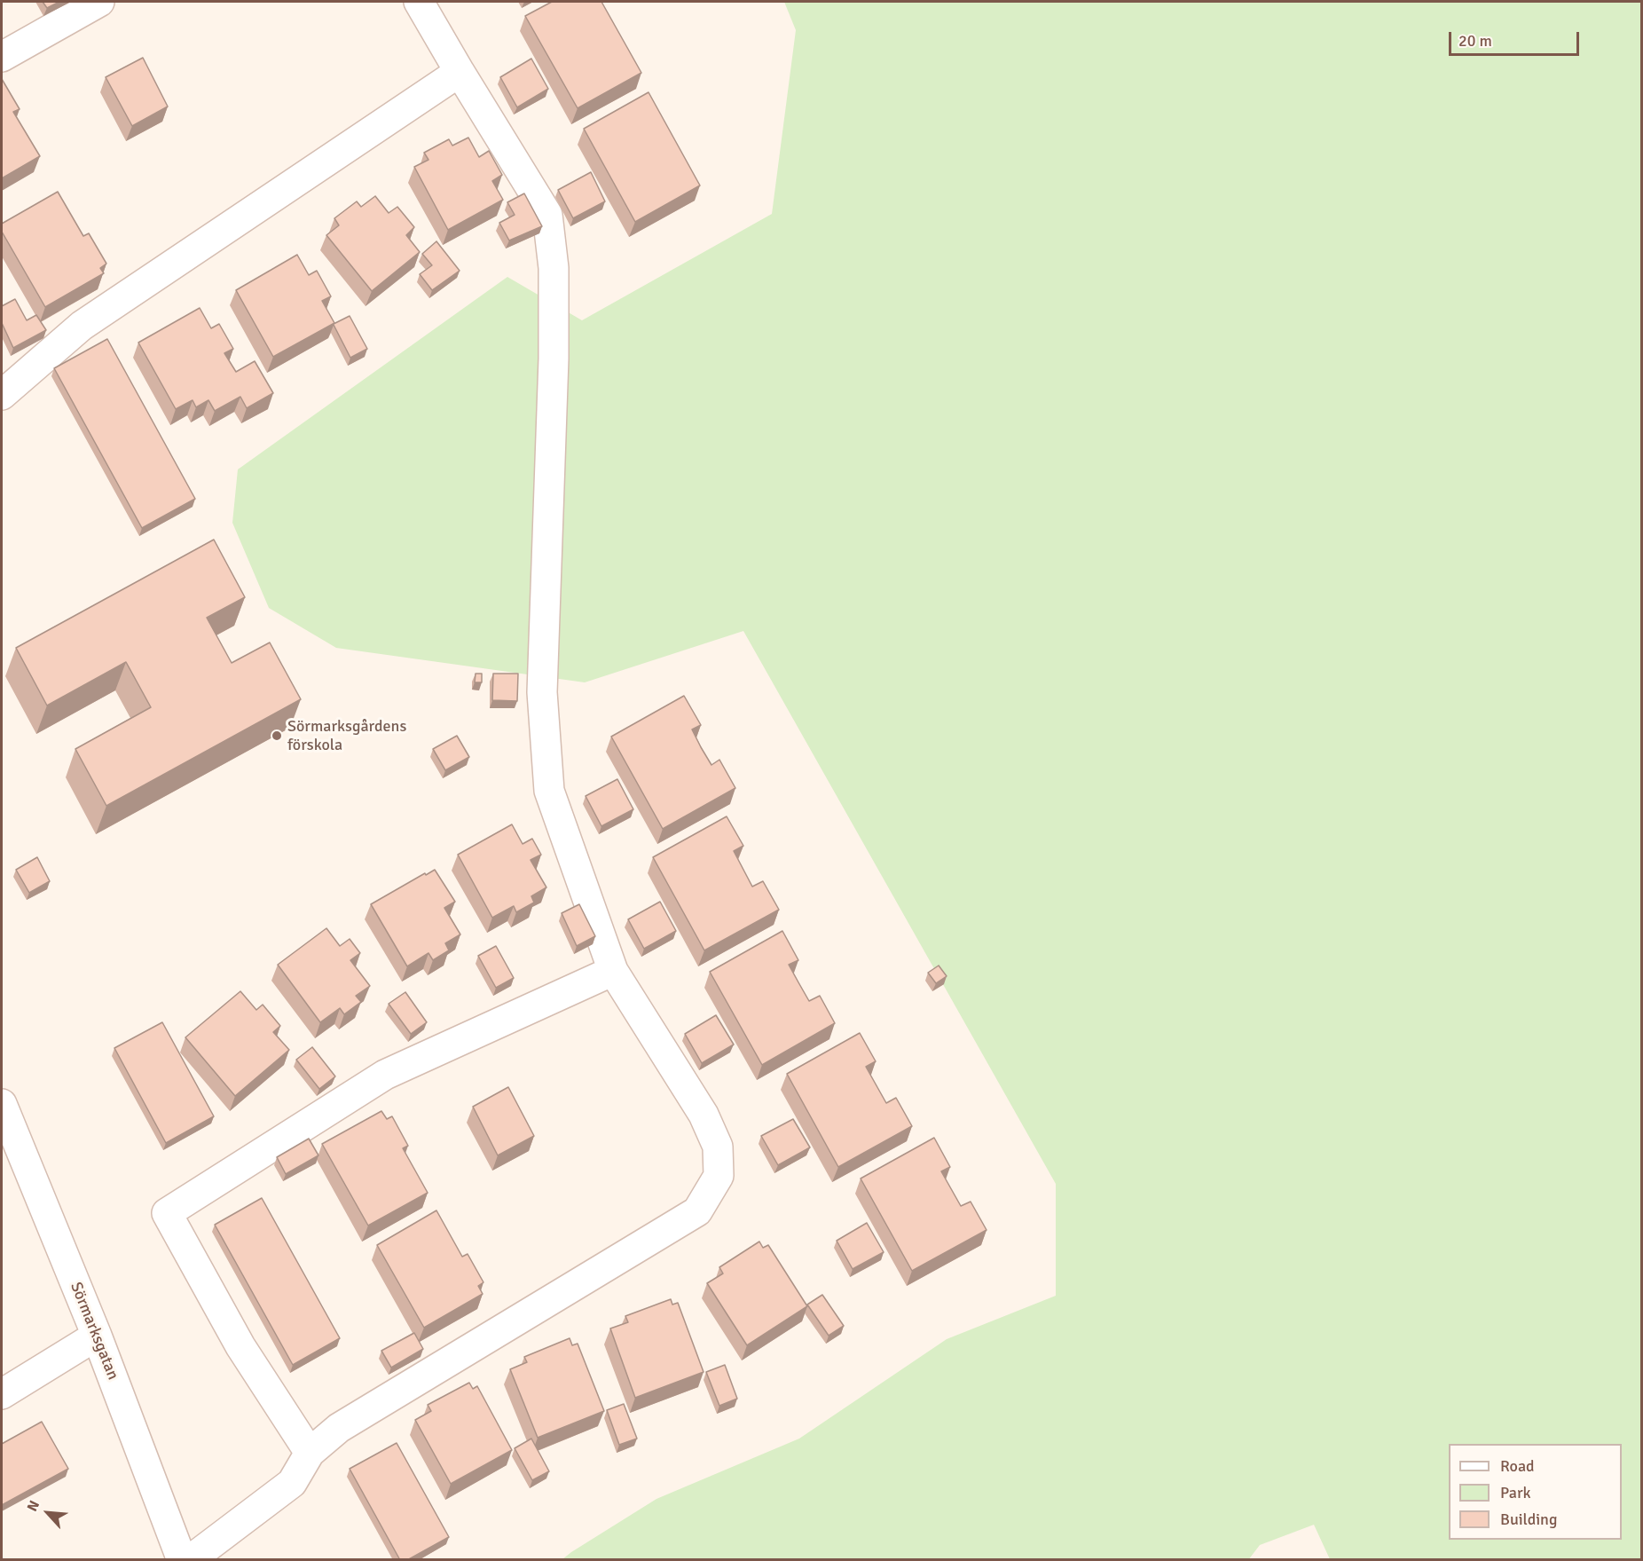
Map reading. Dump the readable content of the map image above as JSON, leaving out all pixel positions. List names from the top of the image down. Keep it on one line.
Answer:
{"streets":{"street":["Sörmarksgatan"]},"places":["Sörmarksgårdens förskola"],"legend":["Road","Park","Building"],"scale_bar":"20 m","north":"top left"}
